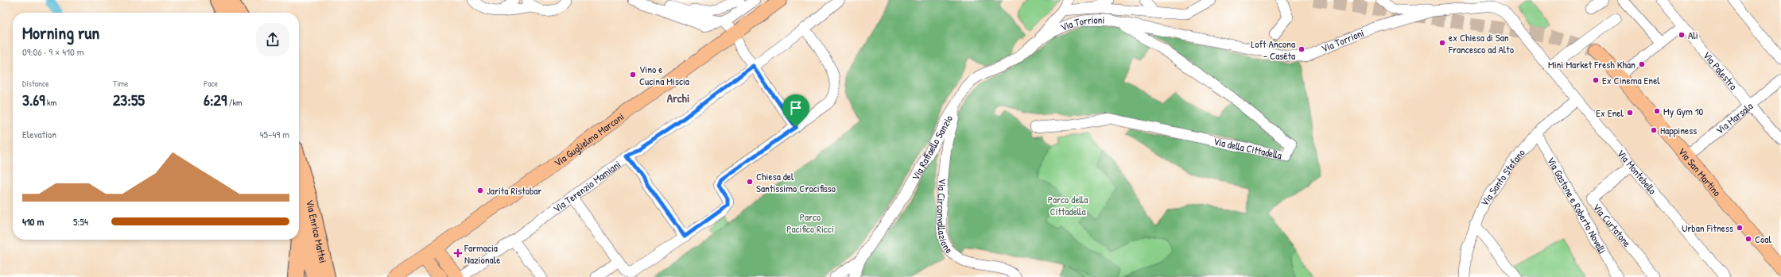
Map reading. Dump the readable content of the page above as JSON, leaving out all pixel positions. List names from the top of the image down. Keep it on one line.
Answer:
{"streets":{"highway":["Via Enrico Mattei"],"main road":["Via Guglielmo Marconi","Via San Martino"],"street":["Via Torrioni","Via Palestro","Via Marsala","Via Raffaello Sanzio","Via della Cittadella","Via Montebello","Via Santo Stefano","Via Terenzio Mamiani","Via Gastone e Roberto Novelli","Via Circonvallazione","Via Curtatone"]},"crossings":[["Via Torrioni","Via Raffaello Sanzio"],["Via Torrioni","Via della Cittadella"],["Via Torrioni","Via Montebello"],["Via Palestro","Via Marsala"],["Via Marsala","Via San Martino"],["Via Raffaello Sanzio","Via Circonvallazione"],["Via Montebello","Via Santo Stefano"],["Via Montebello","Via Curtatone"],["Via Santo Stefano","Via Gastone e Roberto Novelli"]],"districts":["Archi"],"parks":["Parco della Cittadella","Parco Pacifico Ricci"],"places":{"other":["Ali","ex Chiesa di San Francesco ad Alto","Loft Ancona - Casêta","Mini Market Fresh Khan","Vino e Cucina Miscia","Ex Cinema Enel","My Gym 10","Ex Enel","Happiness","Chiesa del Santissimo Crocifisso","Jarita Ristobar","Urban Fitness","Coal"],"health":["Farmacia Nazionale"]},"page":{"heading":["Morning run","09:06 · 9 × 410 m"],"stats":[["Distance","3.69 km"],["Time","23:55"],["Pace","6:29 /km"]],"chart":["Elevation","45–49 m"],"list":[{"name":"410 m","note":"5:54"}]}}
